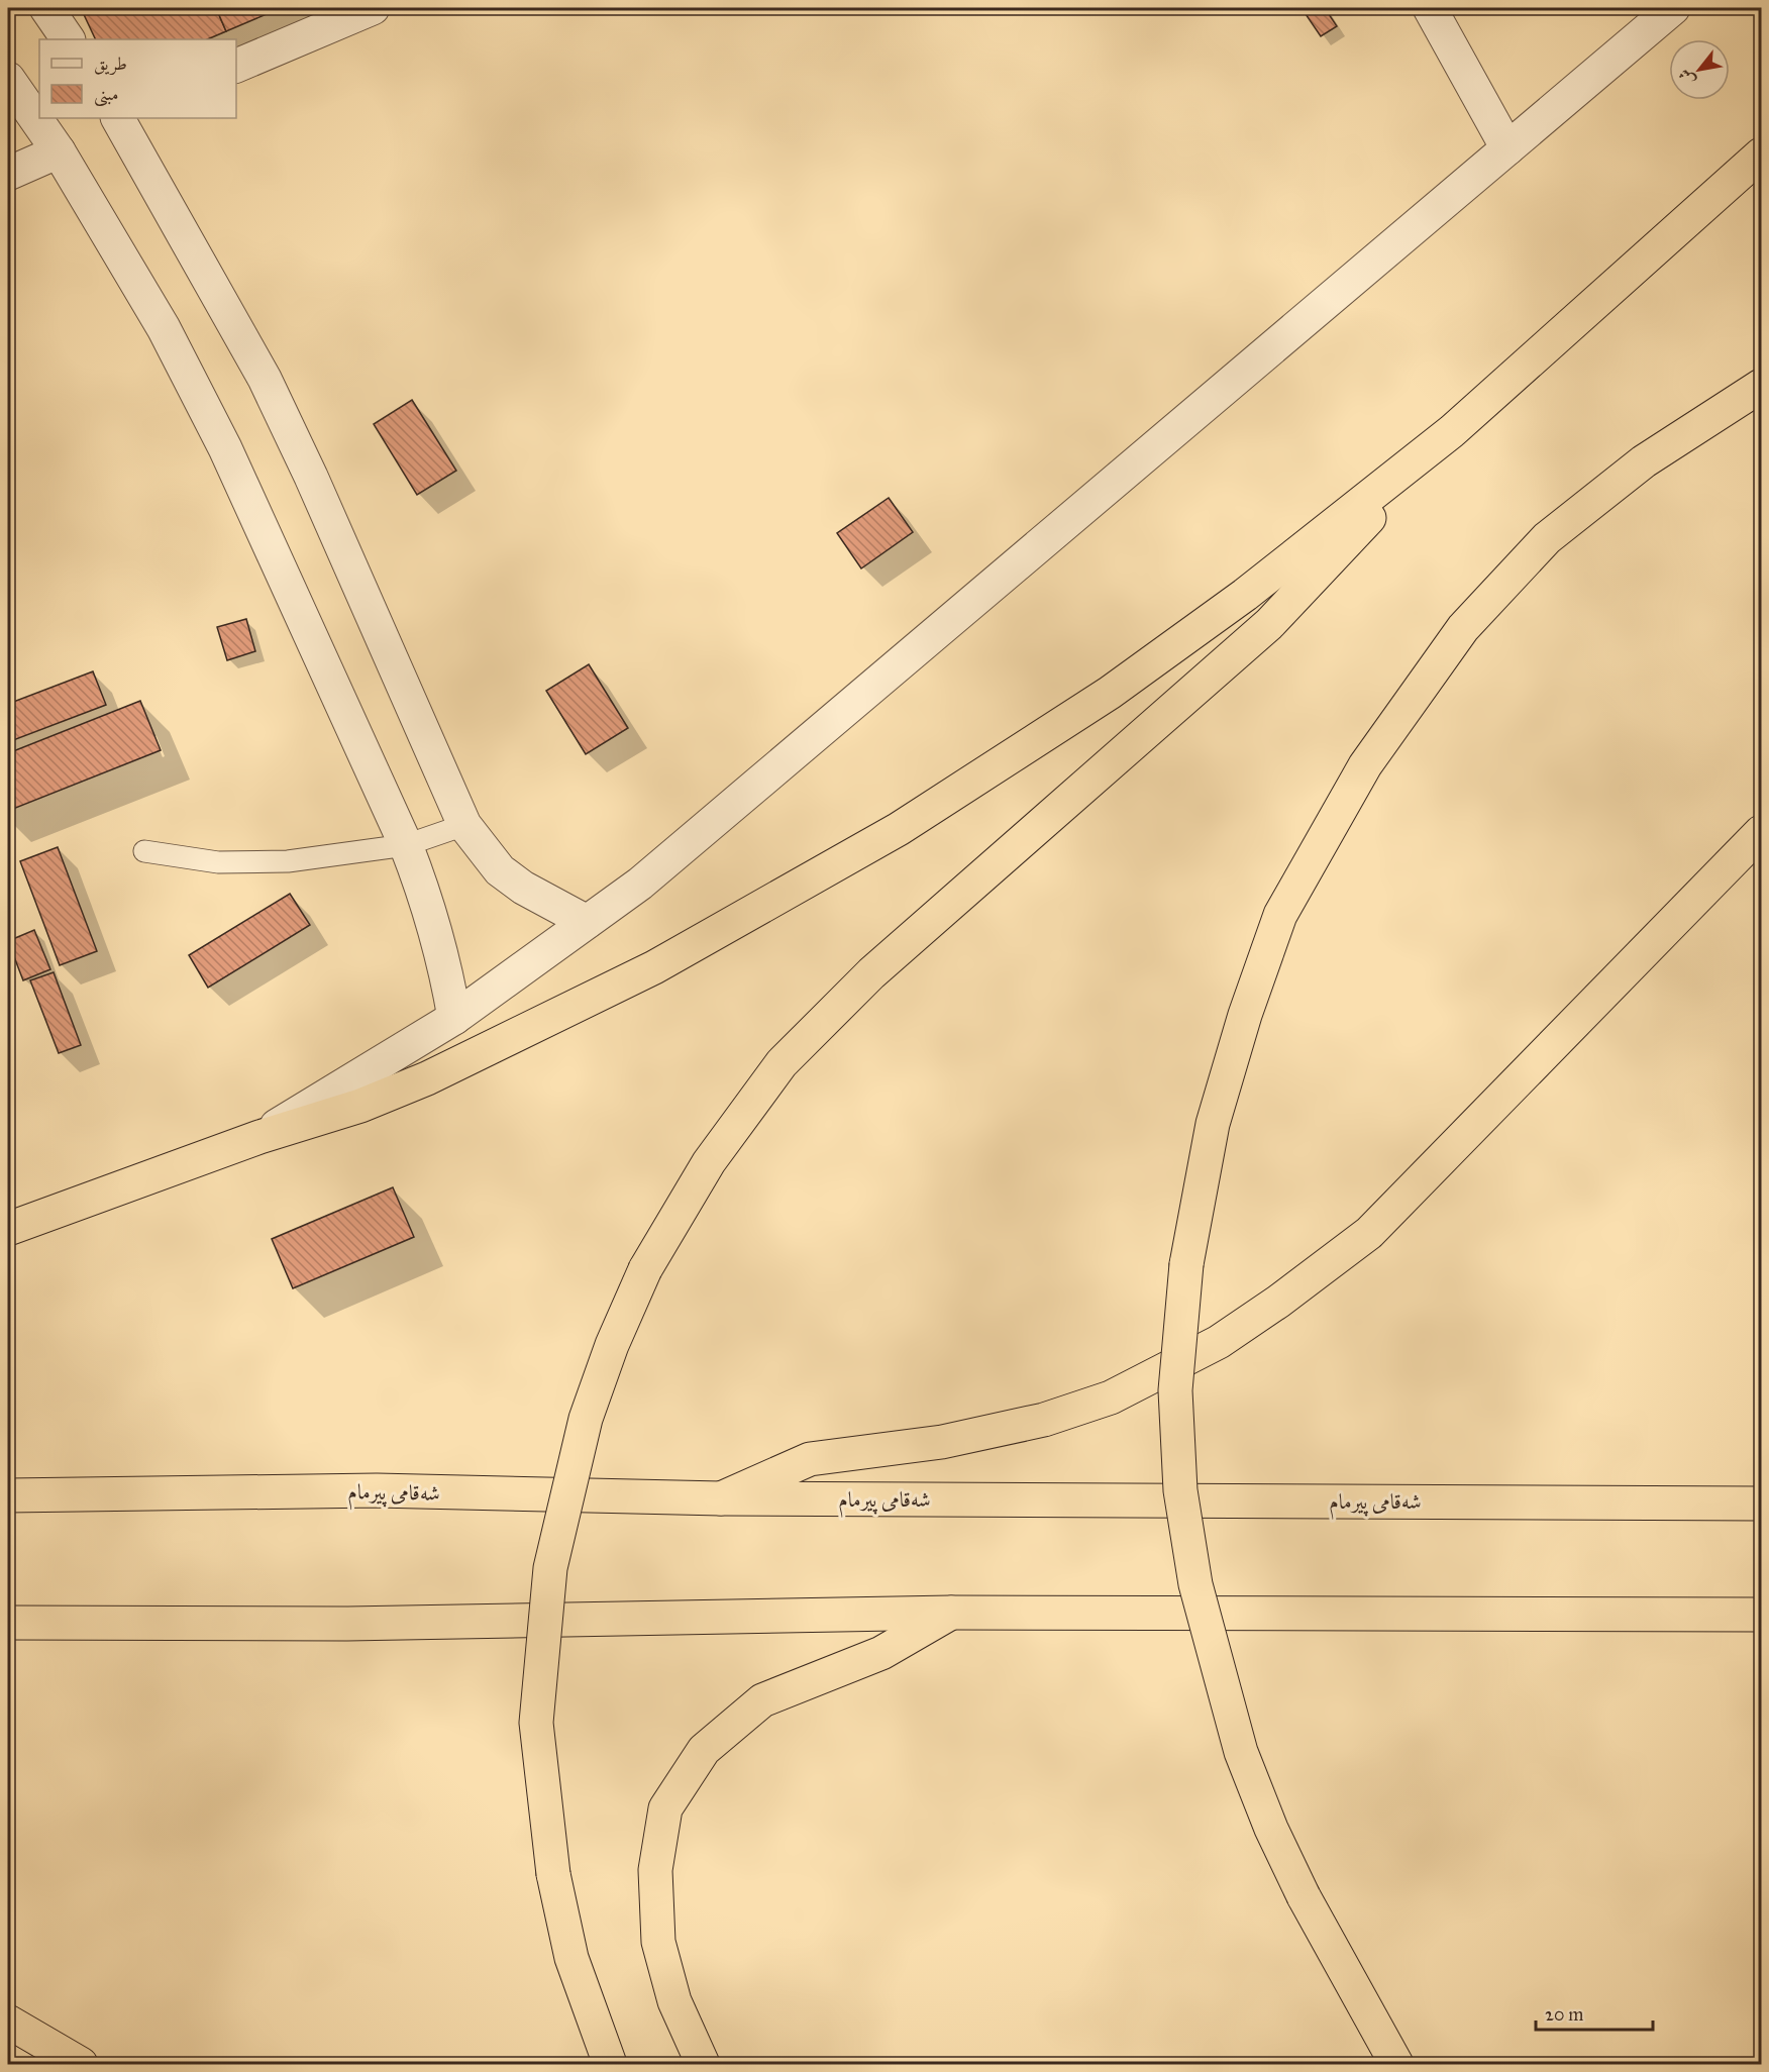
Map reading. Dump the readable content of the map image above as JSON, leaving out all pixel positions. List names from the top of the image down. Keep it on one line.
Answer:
{"streets":{"highway":["شەقامی پیرمام"]},"legend":["طريق","مبنى"],"scale_bar":"20 m","north":"bottom left"}
